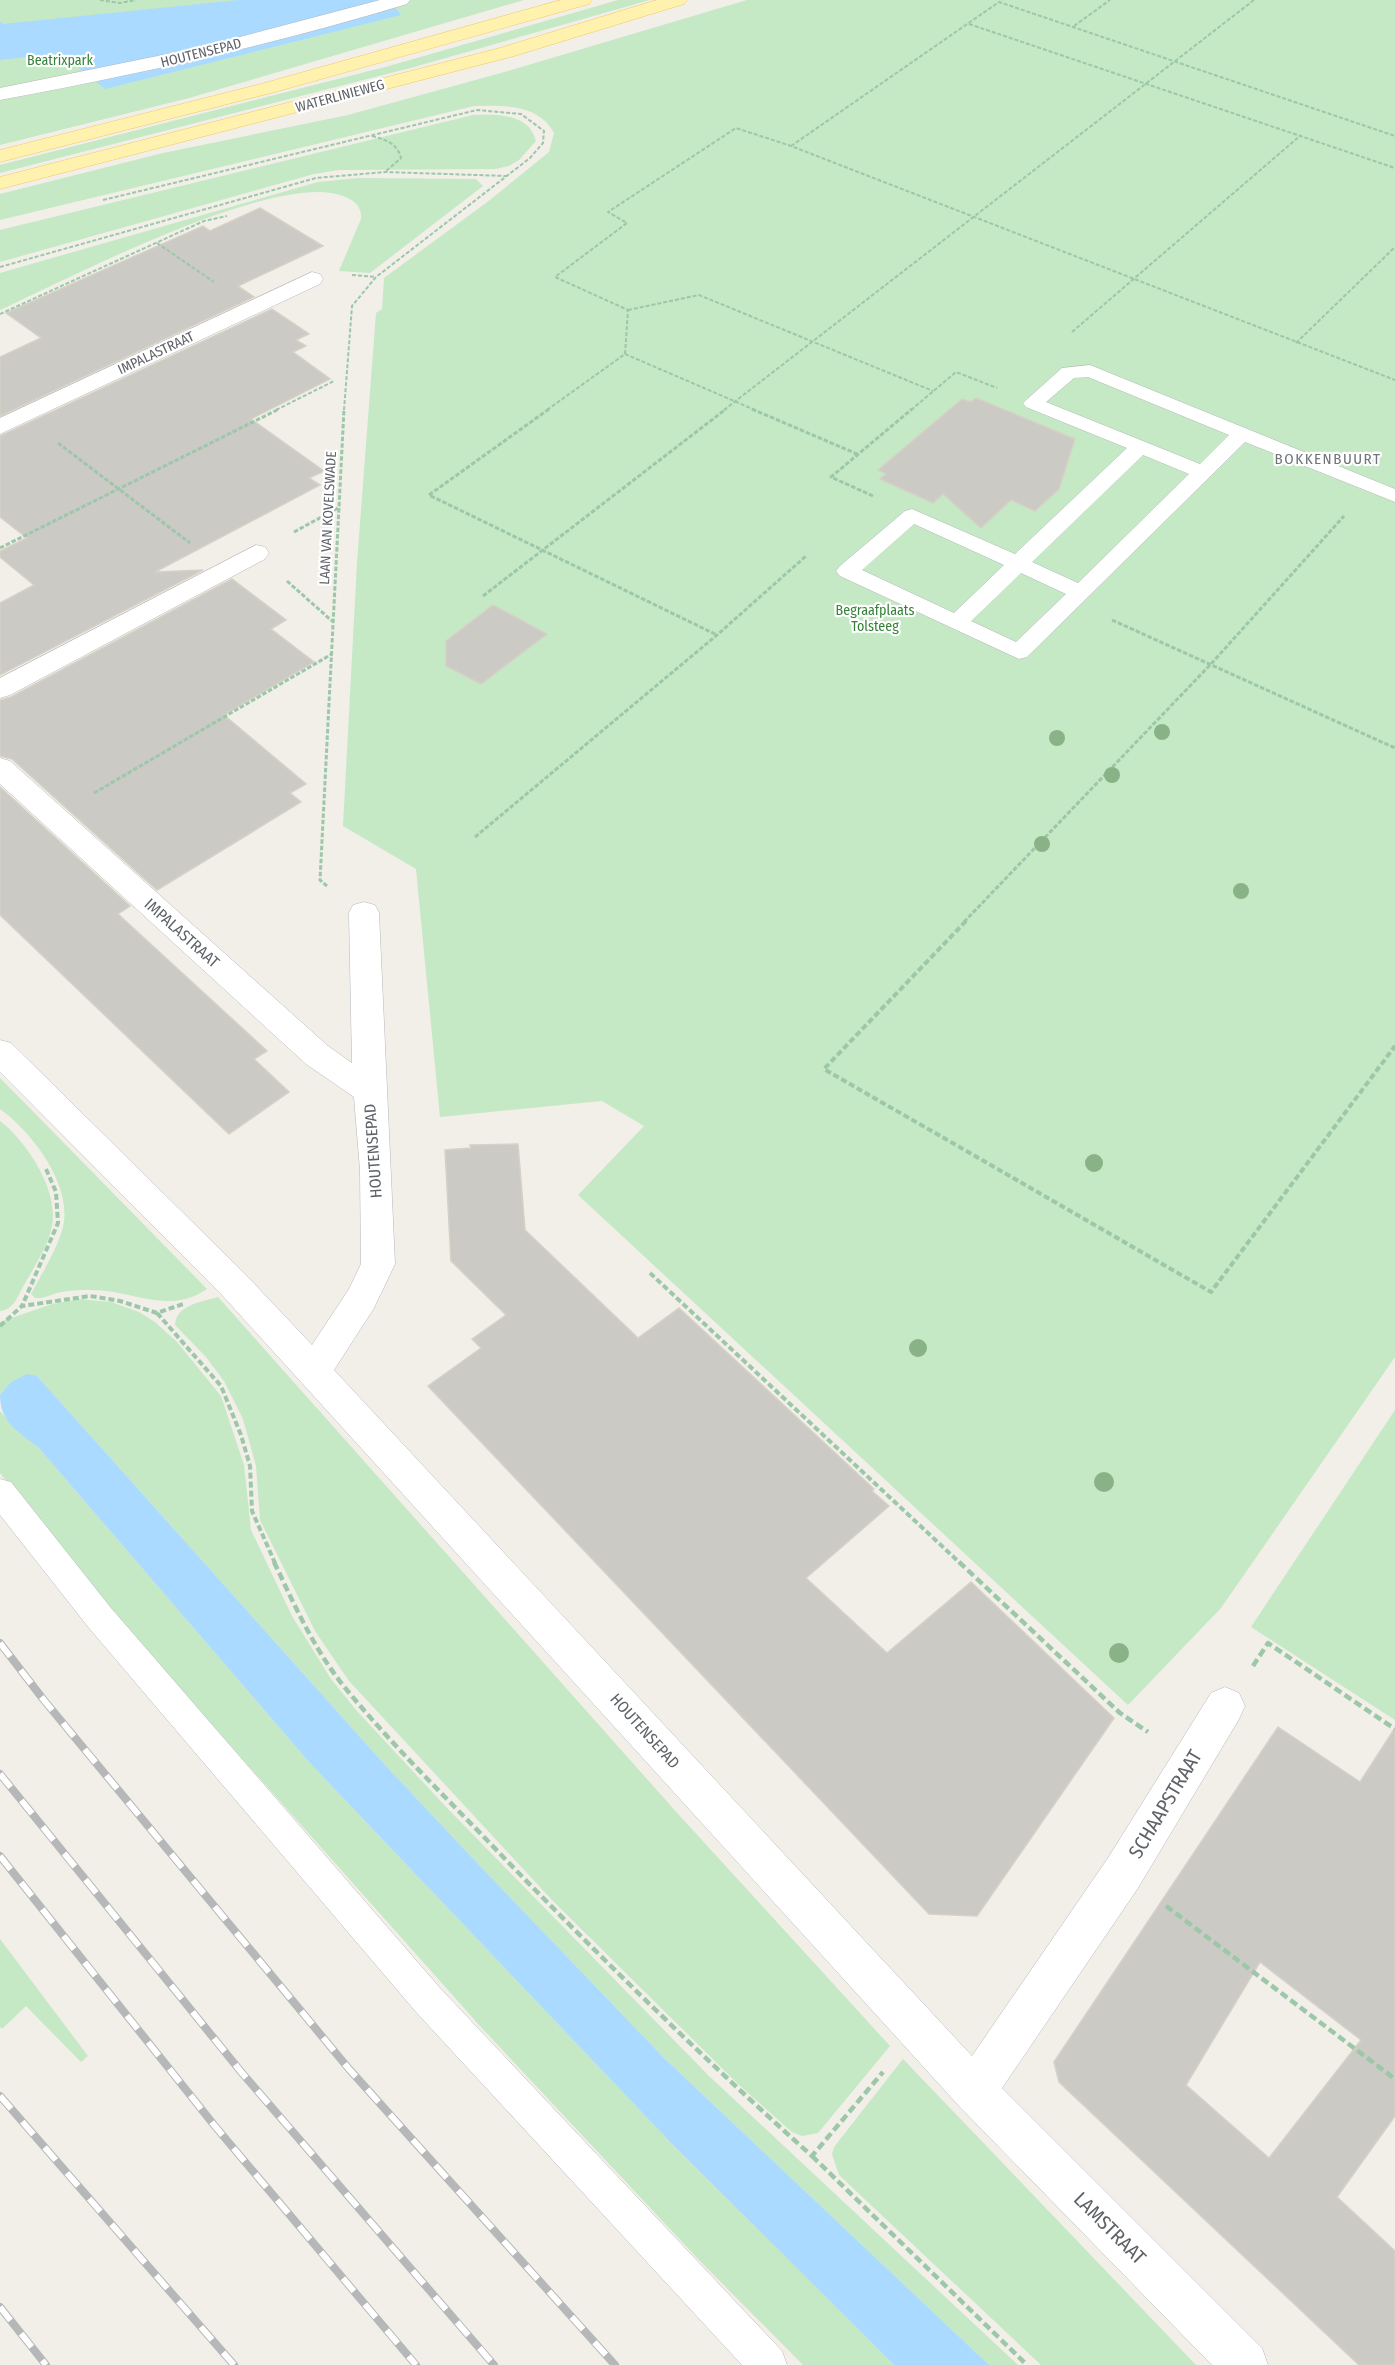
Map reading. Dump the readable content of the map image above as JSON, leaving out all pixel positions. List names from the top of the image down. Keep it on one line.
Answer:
{"streets":{"main road":["WATERLINIEWEG"],"street":["HOUTENSEPAD","IMPALASTRAAT","SCHAAPSTRAAT","LAMSTRAAT"],"path":["LAAN VAN KOVELSWADE"]},"crossings":[["HOUTENSEPAD","IMPALASTRAAT"],["HOUTENSEPAD","LAAN VAN KOVELSWADE"],["HOUTENSEPAD","SCHAAPSTRAAT"],["HOUTENSEPAD","LAMSTRAAT"],["SCHAAPSTRAAT","LAMSTRAAT"]],"districts":["BOKKENBUURT"],"parks":["Beatrixpark","Begraafplaats Tolsteeg"]}
